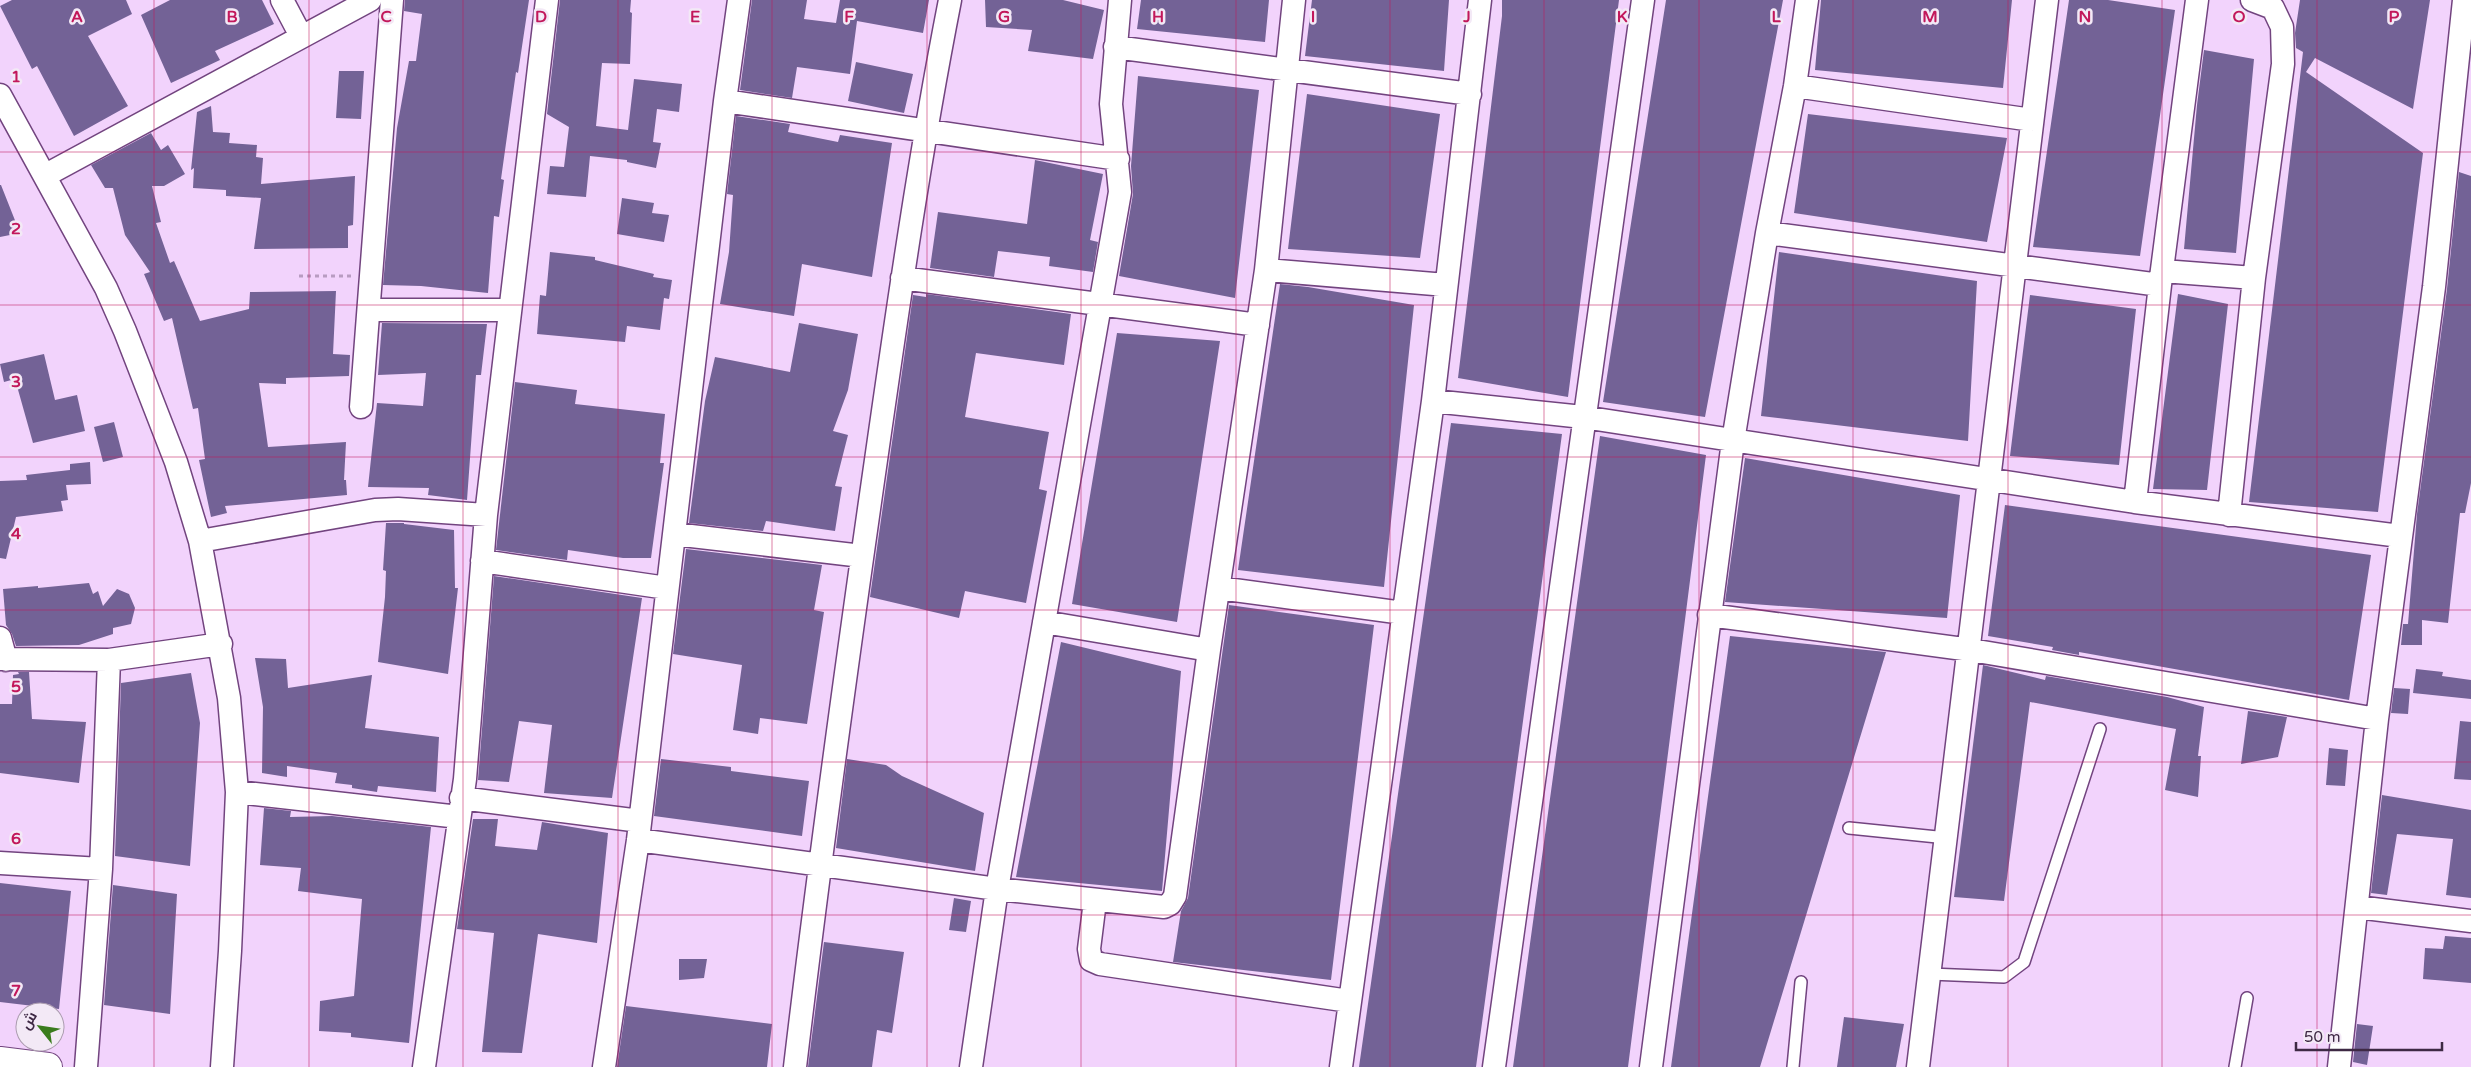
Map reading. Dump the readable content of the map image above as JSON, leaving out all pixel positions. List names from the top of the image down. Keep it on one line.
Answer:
{"scale_bar":"50 m","north":"top left","grid":{"columns":["A","B","C","D","E","F","G","H","I","J","K","L","M","N","O","P"],"rows":["1","2","3","4","5","6","7"]}}
